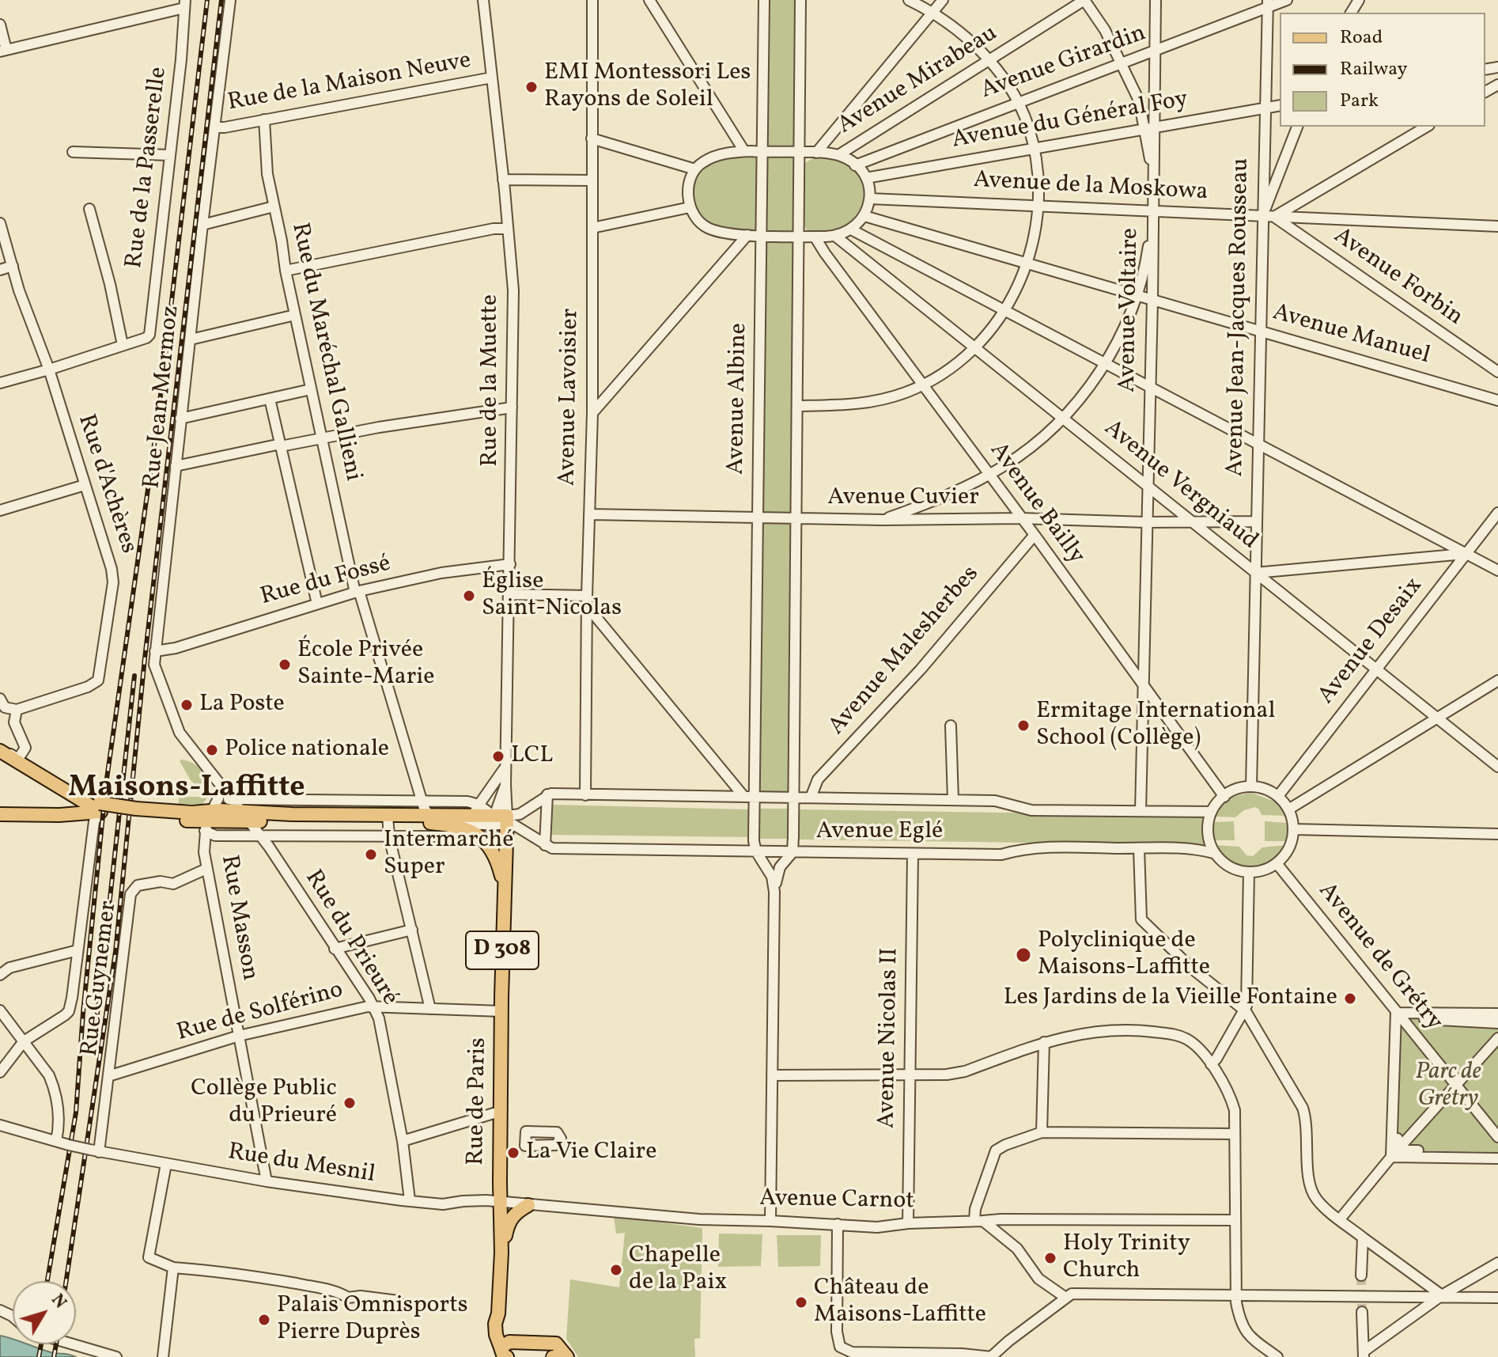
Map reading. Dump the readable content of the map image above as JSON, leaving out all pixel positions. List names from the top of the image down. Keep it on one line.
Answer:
{"streets":{"main road":["D 308","Rue de Paris"],"street":["Avenue Girardin","Avenue Mirabeau","Rue de la Maison Neuve","Avenue du Général Foy","Rue de la Passerelle","Avenue de la Moskowa","Avenue Forbin","Avenue Voltaire","Avenue Jean-Jacques Rousseau","Avenue Manuel","Rue du Maréchal Gallieni","Rue de la Muette","Rue Jean Mermoz","Avenue Lavoisier","Avenue Albine","Rue d'Achères","Avenue Vergniaud","Avenue Cuvier","Avenue Bailly","Rue du Fossé","Avenue Desaix","Avenue Malesherbes","Avenue Eglé","Rue Masson","Rue du Prieuré","Avenue de Grétry","Rue Guynemer","Rue de Solférino","Avenue Nicolas II","Rue du Mesnil","Avenue Carnot"]},"crossings":[["Avenue Girardin","Avenue Mirabeau"],["Avenue Girardin","Avenue du Général Foy"],["Avenue Girardin","Avenue de la Moskowa"],["Avenue Girardin","Avenue Voltaire"],["Avenue Girardin","Avenue Jean-Jacques Rousseau"],["Avenue Girardin","Avenue Manuel"],["Avenue Girardin","Avenue Vergniaud"],["Avenue Girardin","Avenue Bailly"],["Avenue Mirabeau","Avenue du Général Foy"],["Avenue Mirabeau","Avenue de la Moskowa"],["Avenue Mirabeau","Avenue Manuel"],["Avenue Mirabeau","Avenue Vergniaud"],["Avenue Mirabeau","Avenue Bailly"],["Rue de la Maison Neuve","Rue du Maréchal Gallieni"],["Rue de la Maison Neuve","Rue de la Muette"],["Rue de la Maison Neuve","Rue Jean Mermoz"],["Avenue du Général Foy","Avenue de la Moskowa"],["Avenue du Général Foy","Avenue Voltaire"],["Avenue du Général Foy","Avenue Jean-Jacques Rousseau"],["Avenue du Général Foy","Avenue Manuel"],["Avenue du Général Foy","Avenue Vergniaud"],["Avenue du Général Foy","Avenue Bailly"],["Avenue de la Moskowa","Avenue Forbin"],["Avenue de la Moskowa","Avenue Voltaire"],["Avenue de la Moskowa","Avenue Jean-Jacques Rousseau"],["Avenue de la Moskowa","Avenue Manuel"],["Avenue de la Moskowa","Avenue Vergniaud"],["Avenue de la Moskowa","Avenue Bailly"],["Avenue Voltaire","Avenue Manuel"],["Avenue Voltaire","Avenue Vergniaud"],["Avenue Voltaire","Avenue Cuvier"],["Avenue Voltaire","Avenue Bailly"],["Avenue Voltaire","Avenue Eglé"],["Avenue Jean-Jacques Rousseau","Avenue Manuel"],["Avenue Jean-Jacques Rousseau","Avenue Vergniaud"],["Avenue Jean-Jacques Rousseau","Avenue Cuvier"],["Avenue Jean-Jacques Rousseau","Avenue Bailly"],["Avenue Jean-Jacques Rousseau","Avenue Desaix"],["Avenue Jean-Jacques Rousseau","Avenue Eglé"],["Avenue Jean-Jacques Rousseau","Avenue de Grétry"],["Avenue Manuel","Avenue Vergniaud"],["Avenue Manuel","Avenue Bailly"],["Rue du Maréchal Gallieni","Rue du Fossé"],["Rue de la Muette","Rue du Fossé"],["Rue de la Muette","Avenue Eglé"],["Rue de la Muette","Rue de Paris"],["Rue Jean Mermoz","Rue du Fossé"],["Rue Jean Mermoz","Rue du Prieuré"],["Avenue Lavoisier","Avenue Cuvier"],["Avenue Lavoisier","Avenue Eglé"],["Avenue Albine","Avenue Cuvier"],["Avenue Albine","Avenue Eglé"],["Avenue Vergniaud","Avenue Cuvier"],["Avenue Vergniaud","Avenue Bailly"],["Avenue Vergniaud","Avenue Desaix"],["Avenue Cuvier","Avenue Bailly"],["Avenue Bailly","Avenue Desaix"],["Avenue Bailly","Avenue Malesherbes"],["Avenue Bailly","Avenue Eglé"],["Avenue Bailly","Avenue de Grétry"],["Avenue Desaix","Avenue Eglé"],["Avenue Desaix","Avenue de Grétry"],["Avenue Malesherbes","Avenue Eglé"],["Avenue Eglé","Avenue de Grétry"],["Avenue Eglé","Avenue Nicolas II"],["Avenue Eglé","Rue de Paris"],["Rue Masson","Rue Guynemer"],["Rue Masson","Rue de Solférino"],["Rue Masson","Rue du Mesnil"],["Rue du Prieuré","Rue de Solférino"],["Rue du Prieuré","Rue du Mesnil"],["Rue Guynemer","Rue de Solférino"],["Rue Guynemer","Rue du Mesnil"],["Rue de Solférino","Rue de Paris"],["Avenue Nicolas II","Avenue Carnot"],["Rue de Paris","Rue du Mesnil"],["Rue du Mesnil","Avenue Carnot"]],"districts":["Maisons-Laffitte"],"parks":["Parc de Grétry"],"places":["EMI Montessori Les Rayons de Soleil","Église Saint-Nicolas","École Privée Sainte-Marie","La Poste","Ermitage International School (Collège)","Police nationale","LCL","Intermarché Super","Polyclinique de Maisons-Laffitte","Les Jardins de la Vieille Fontaine","Collège Public du Prieuré","La Vie Claire","Holy Trinity Church","Chapelle de la Paix","Château de Maisons-Laffitte","Palais Omnisports Pierre Duprès"],"legend":["Road","Railway","Park"],"north":"top right"}
